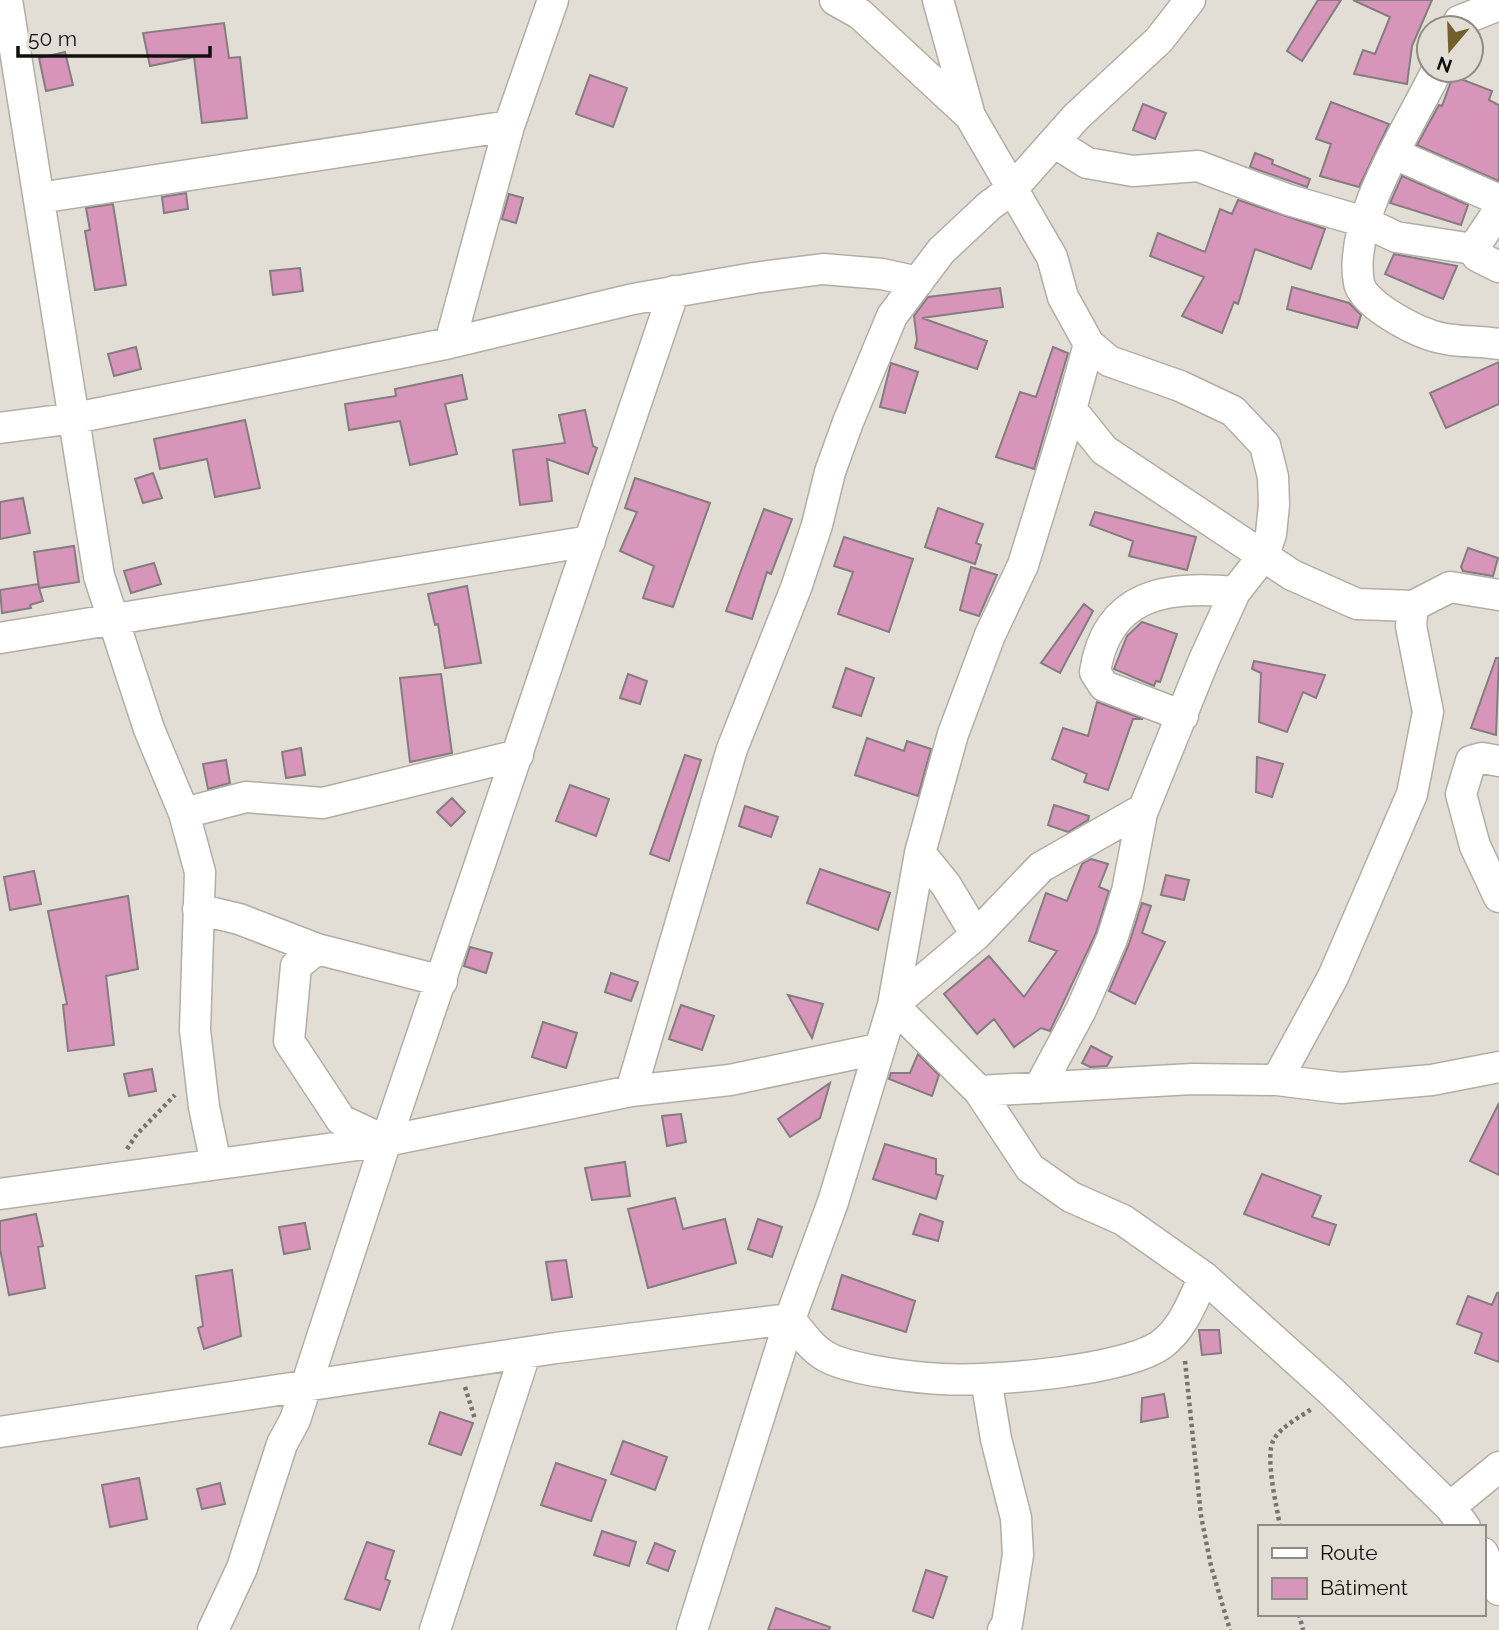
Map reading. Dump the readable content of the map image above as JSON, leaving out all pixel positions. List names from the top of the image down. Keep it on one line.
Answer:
{"legend":["Route","Bâtiment"],"scale_bar":"50 m","north":"bottom"}
